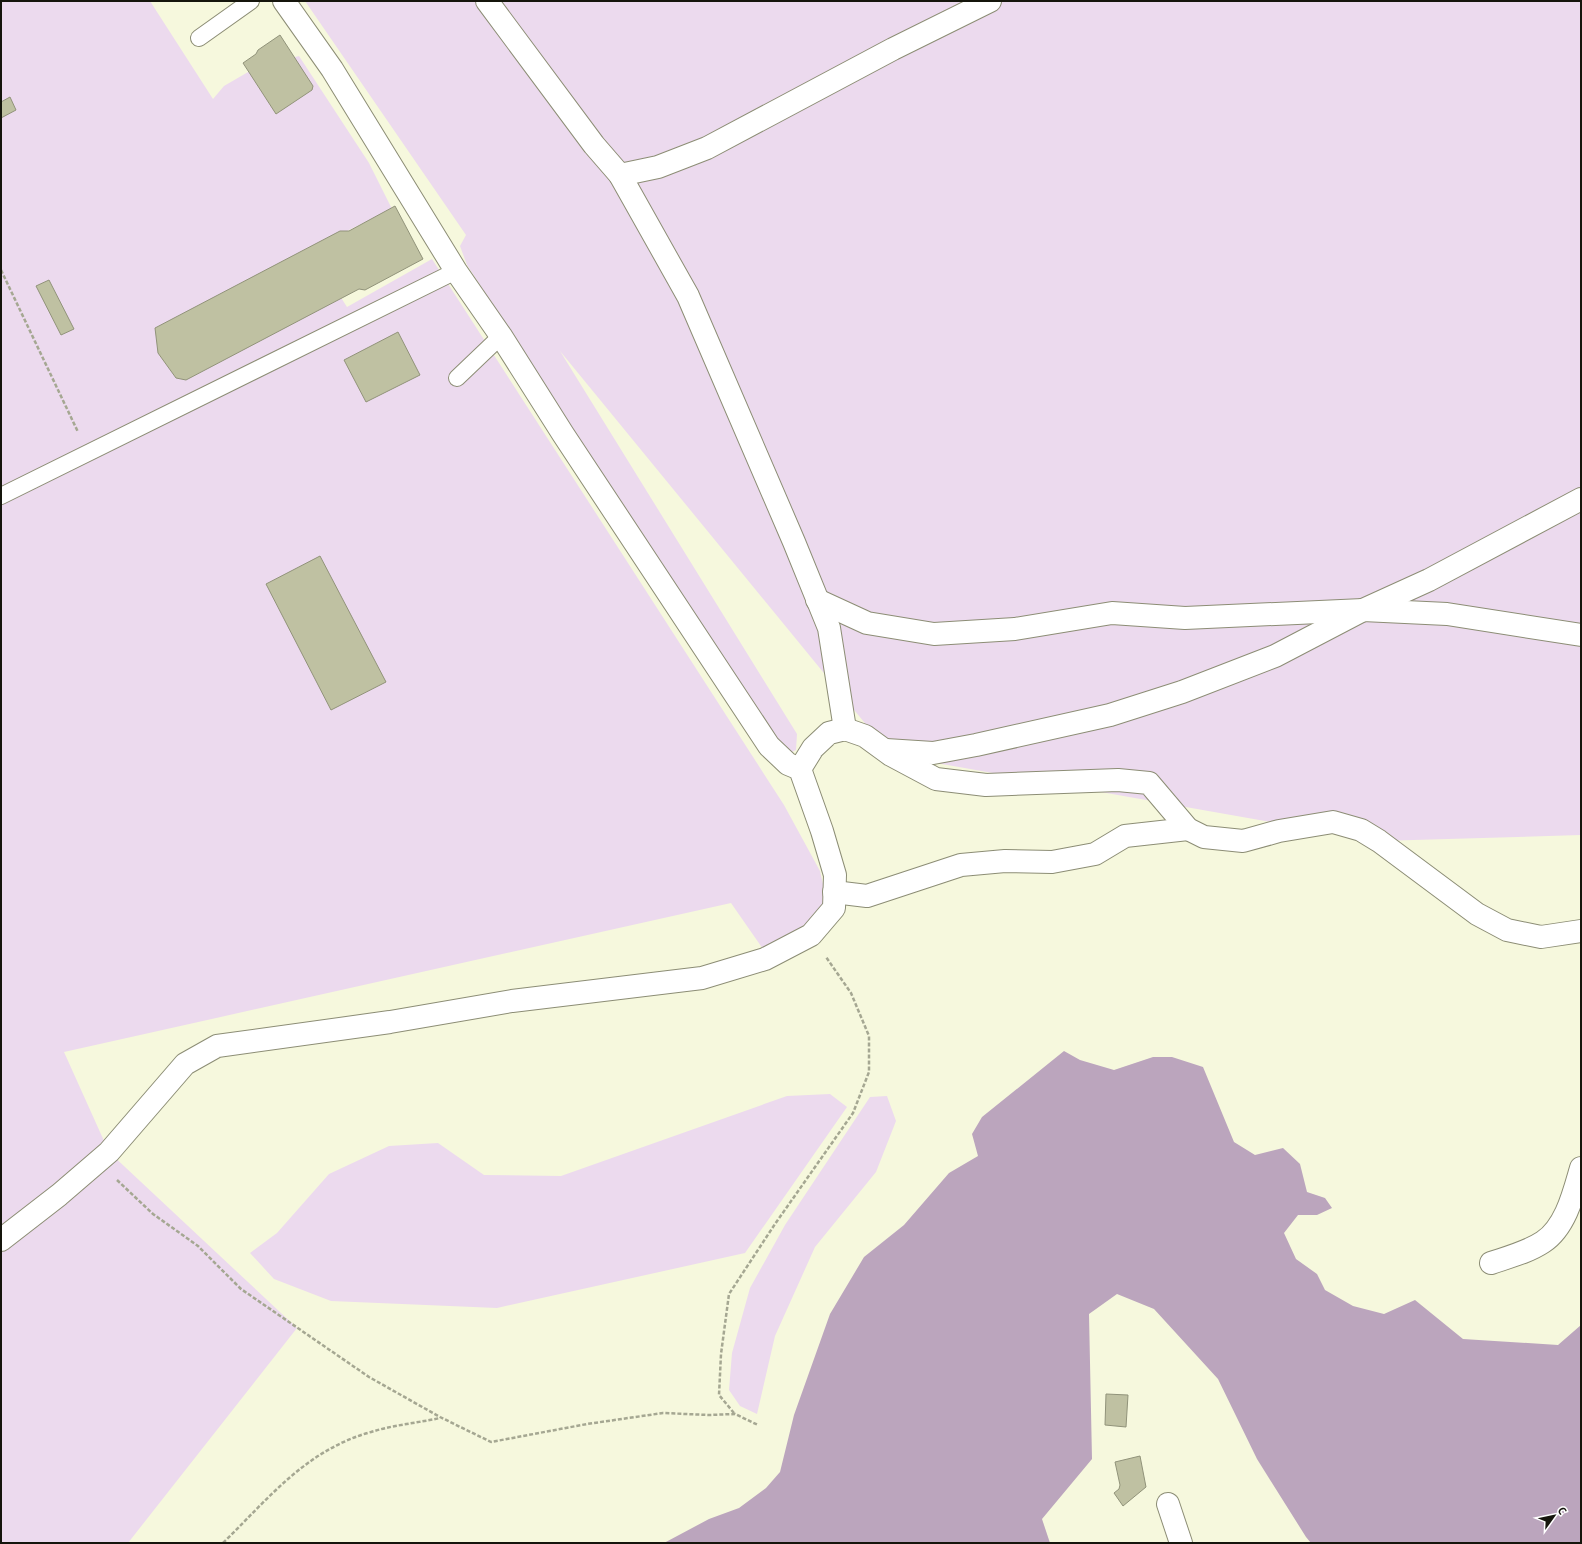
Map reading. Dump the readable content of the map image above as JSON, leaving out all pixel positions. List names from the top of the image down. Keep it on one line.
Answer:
{"north":"top right"}
